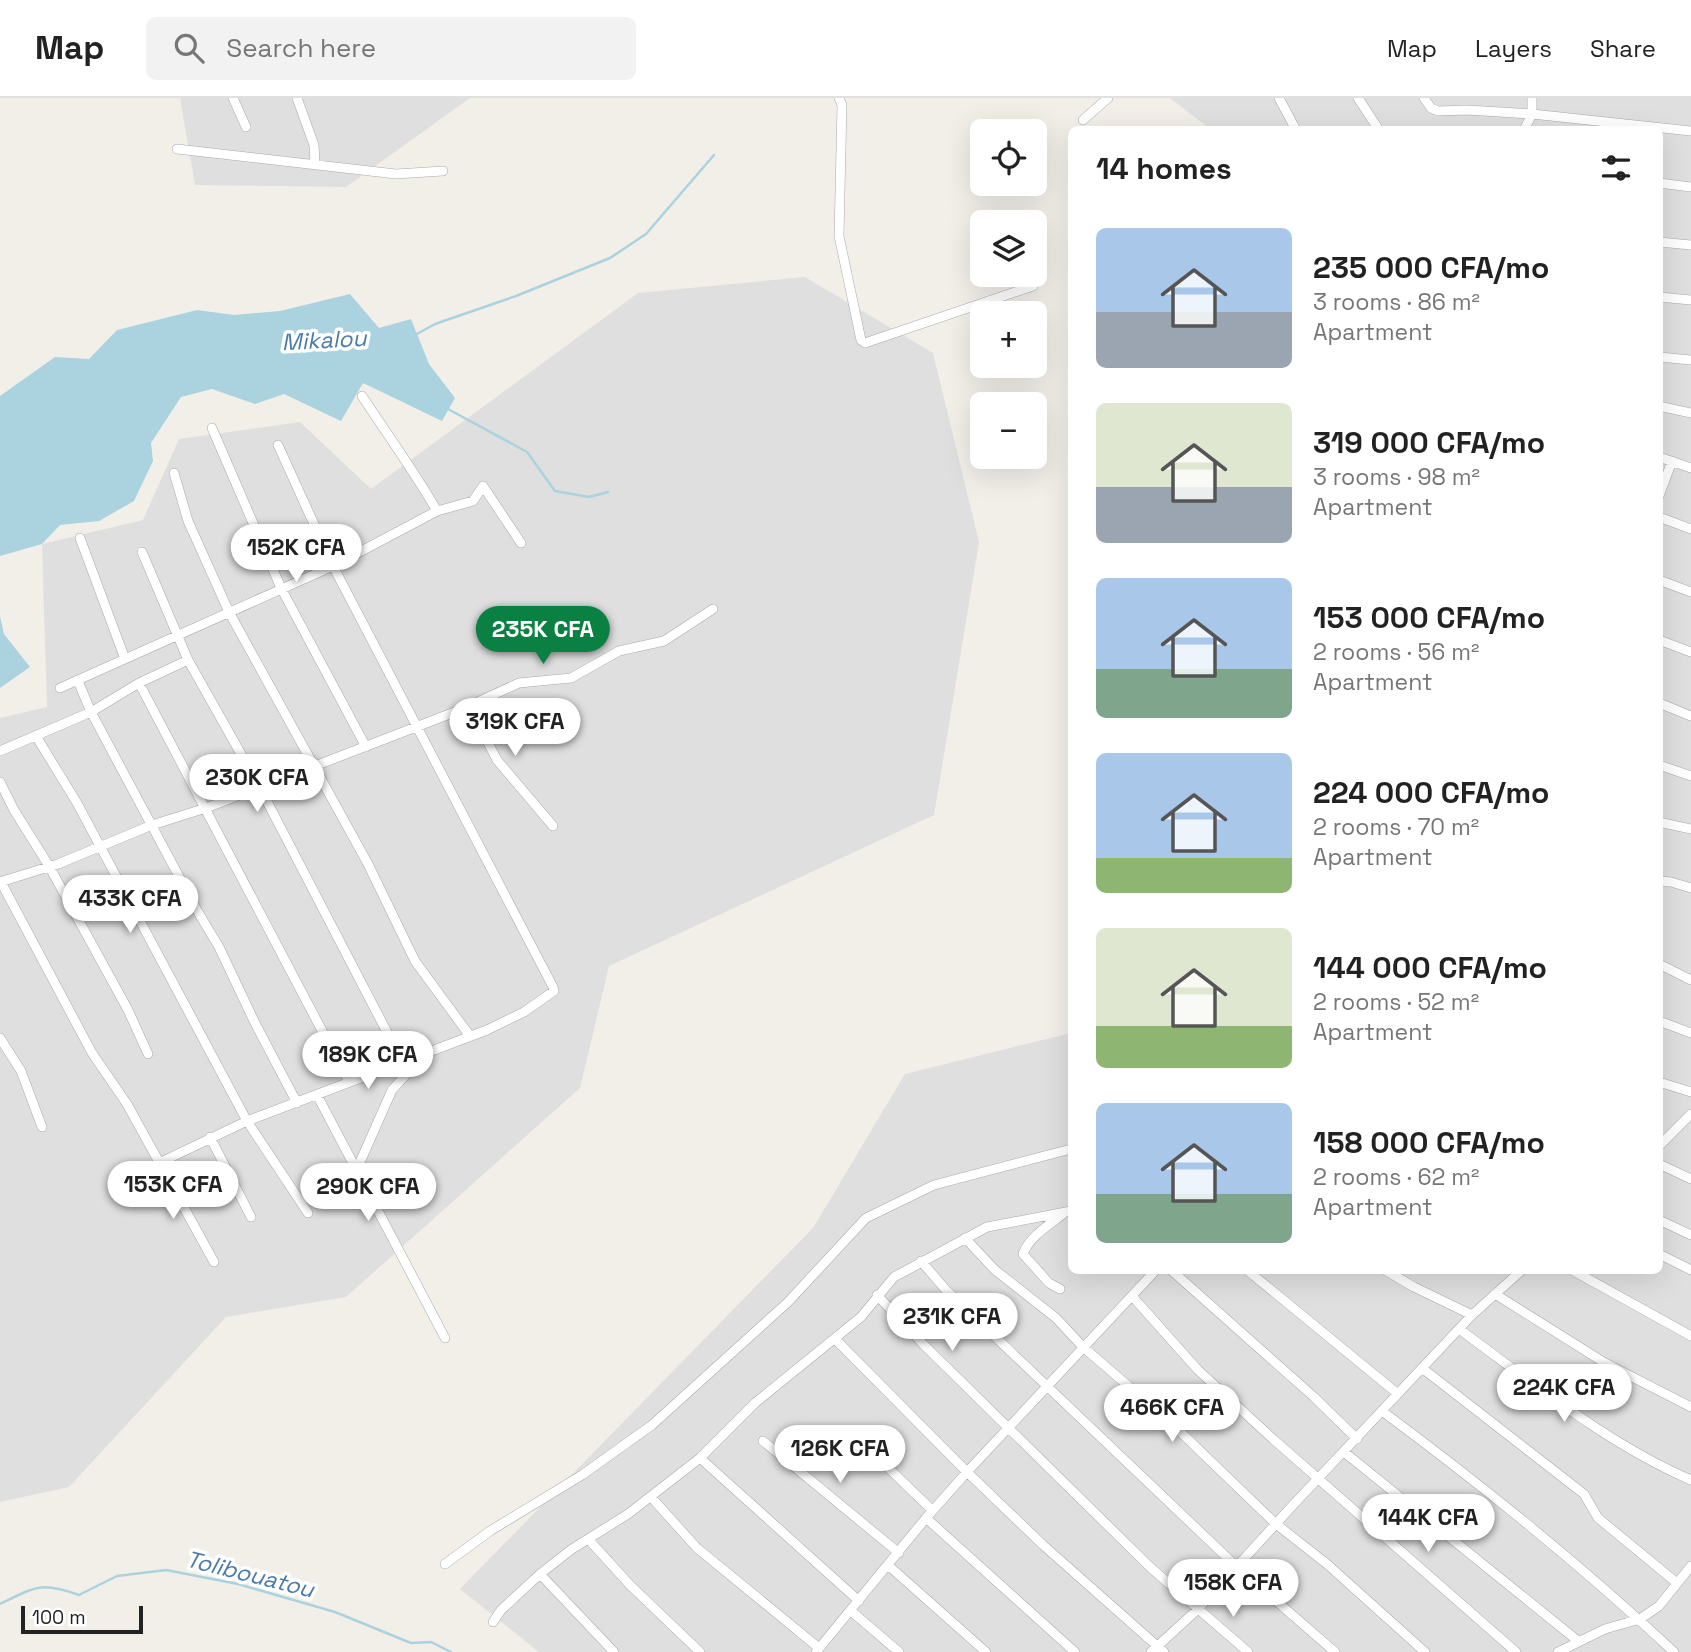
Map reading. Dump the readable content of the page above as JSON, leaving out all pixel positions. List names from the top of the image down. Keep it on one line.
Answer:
{"water":["Mikalou","Tolibouatou"],"scale_bar":"100 m","page":{"header":"Map","search":"Search here","nav":["Map","Layers","Share"],"map_buttons":["+","−"],"heading":"14 homes","list":[{"name":"235 000 CFA/mo","note":"3 rooms · 86 m² · Apartment"},{"name":"319 000 CFA/mo","note":"3 rooms · 98 m² · Apartment"},{"name":"153 000 CFA/mo","note":"2 rooms · 56 m² · Apartment"},{"name":"224 000 CFA/mo","note":"2 rooms · 70 m² · Apartment"},{"name":"144 000 CFA/mo","note":"2 rooms · 52 m² · Apartment"},{"name":"158 000 CFA/mo","note":"2 rooms · 62 m² · Apartment"}],"price":["152K CFA","235K CFA","319K CFA","230K CFA","433K CFA","189K CFA","153K CFA","290K CFA","231K CFA","224K CFA","466K CFA","126K CFA","144K CFA","158K CFA"],"scale":"100 m"}}
